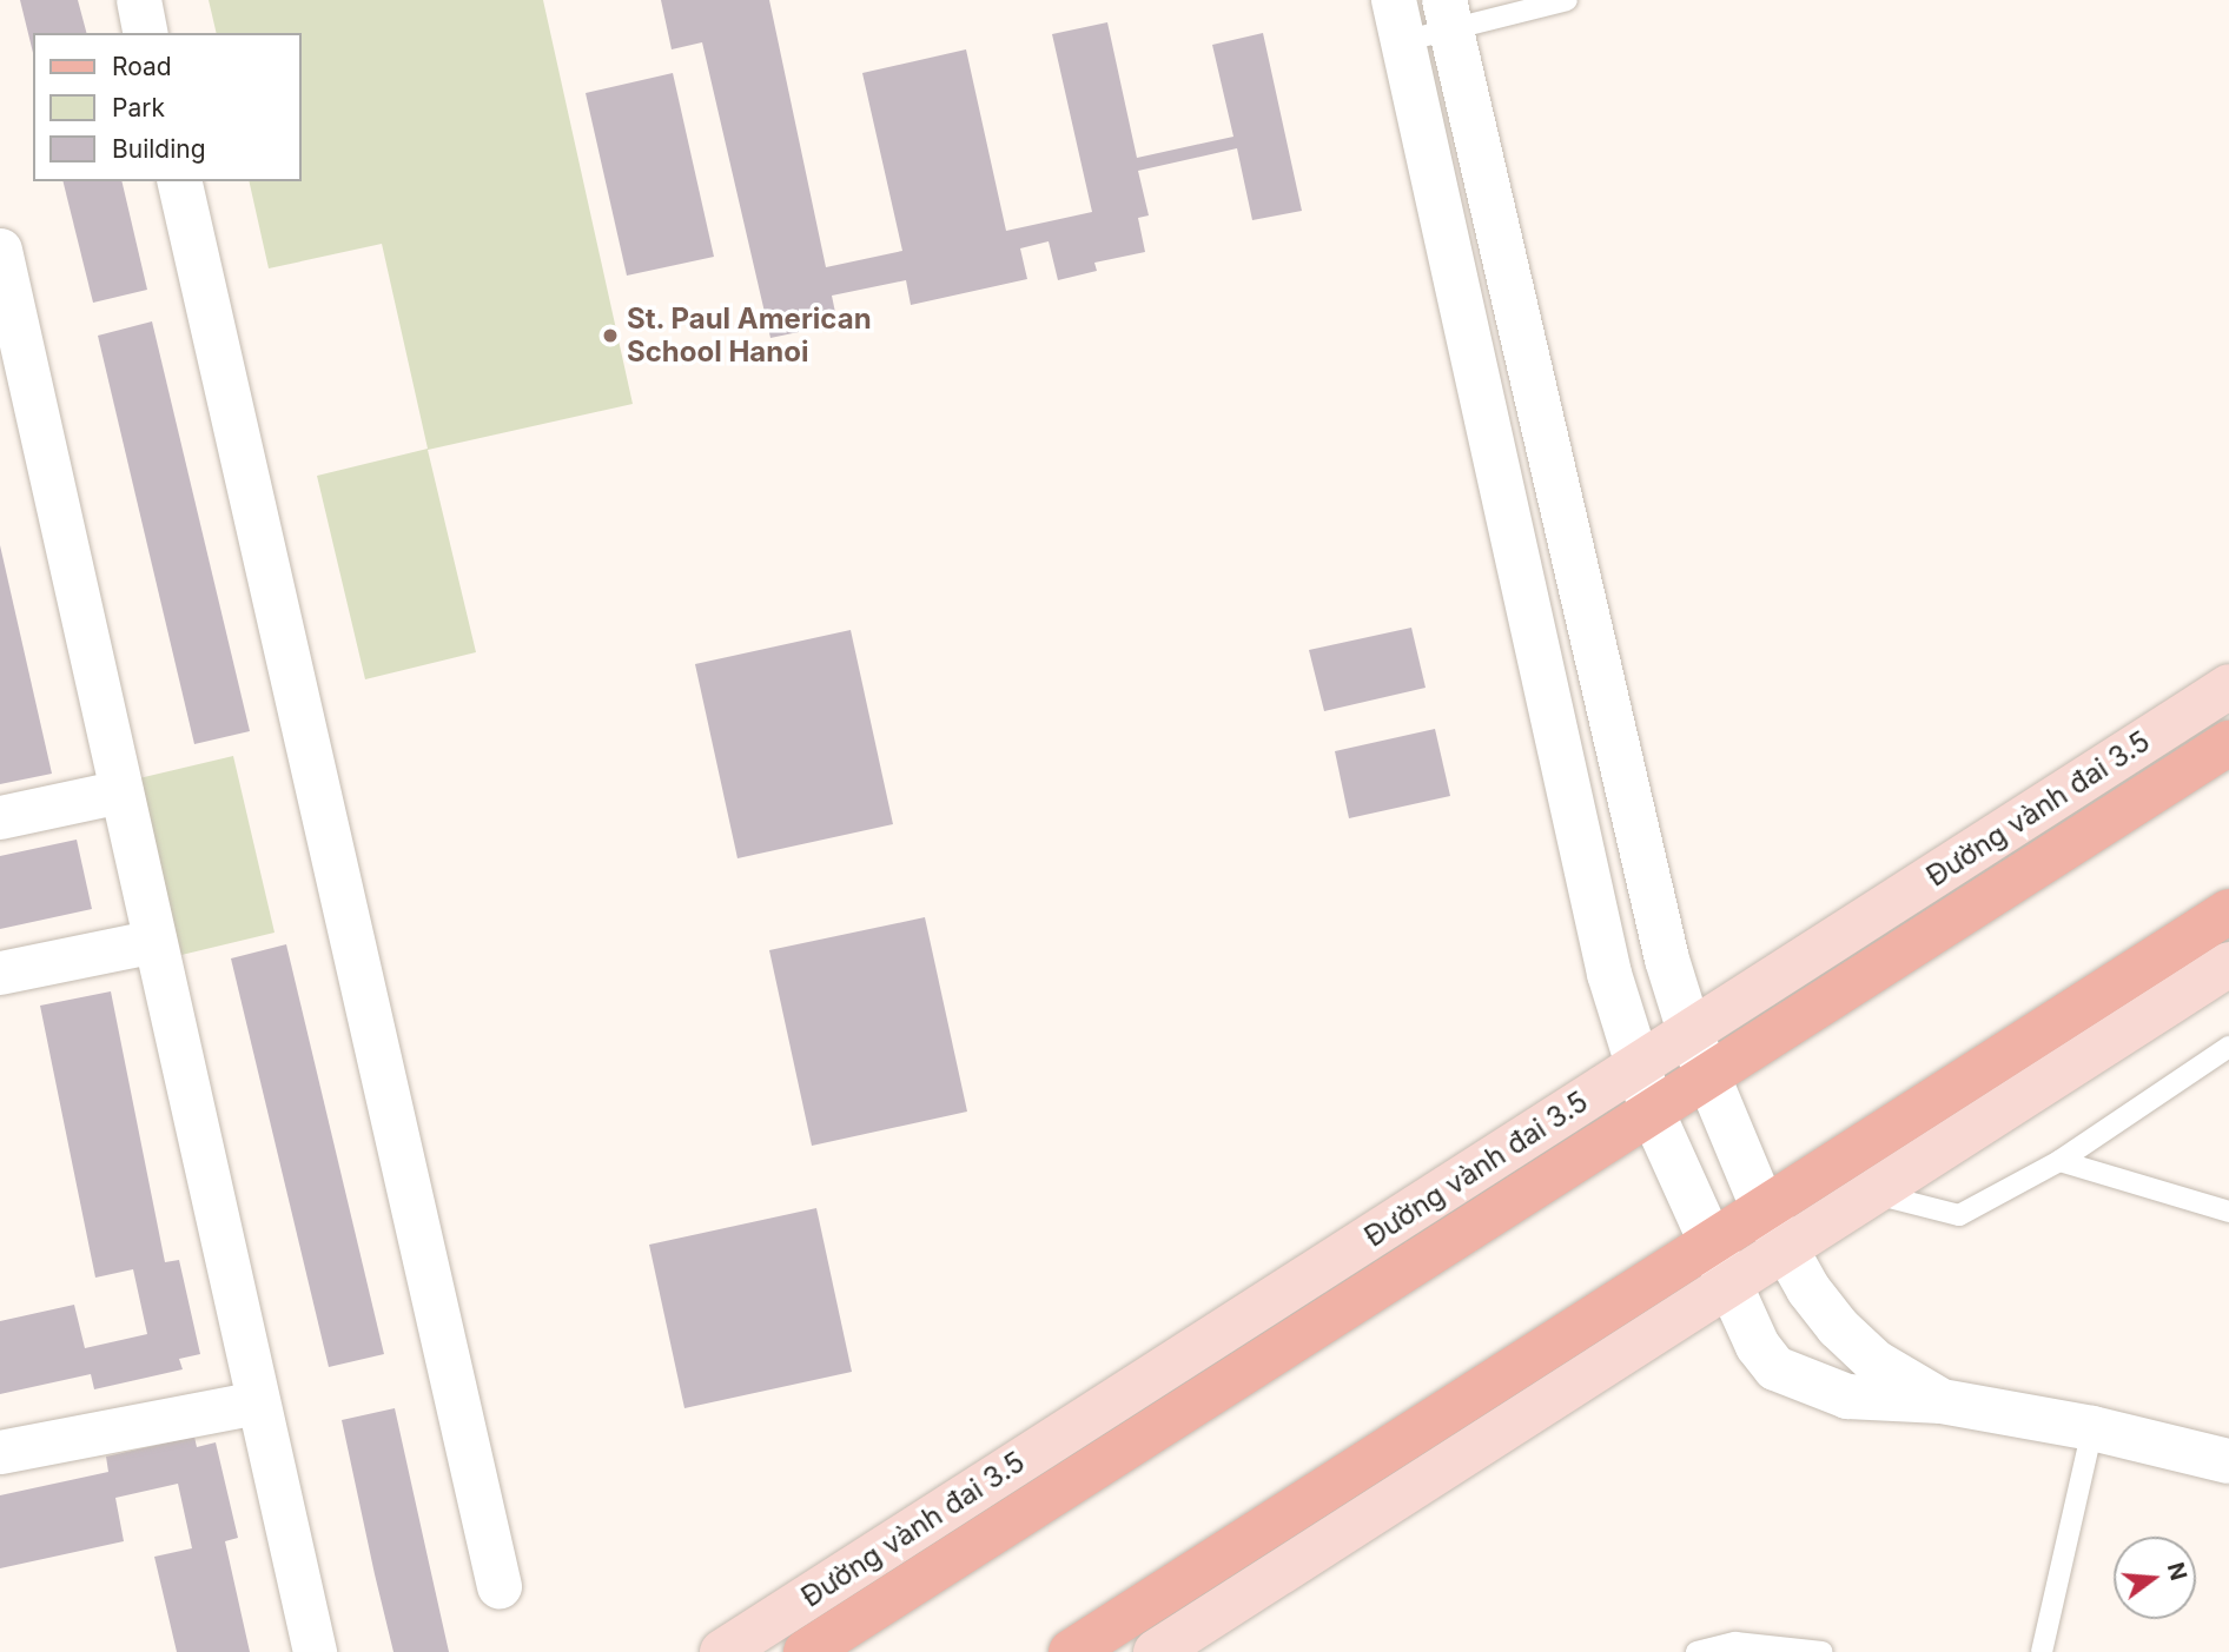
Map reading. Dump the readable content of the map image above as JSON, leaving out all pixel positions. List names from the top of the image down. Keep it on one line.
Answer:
{"streets":{"main road":["Đường vành đai 3.5"]},"places":["St. Paul American School Hanoi"],"legend":["Road","Park","Building"],"north":"right"}
